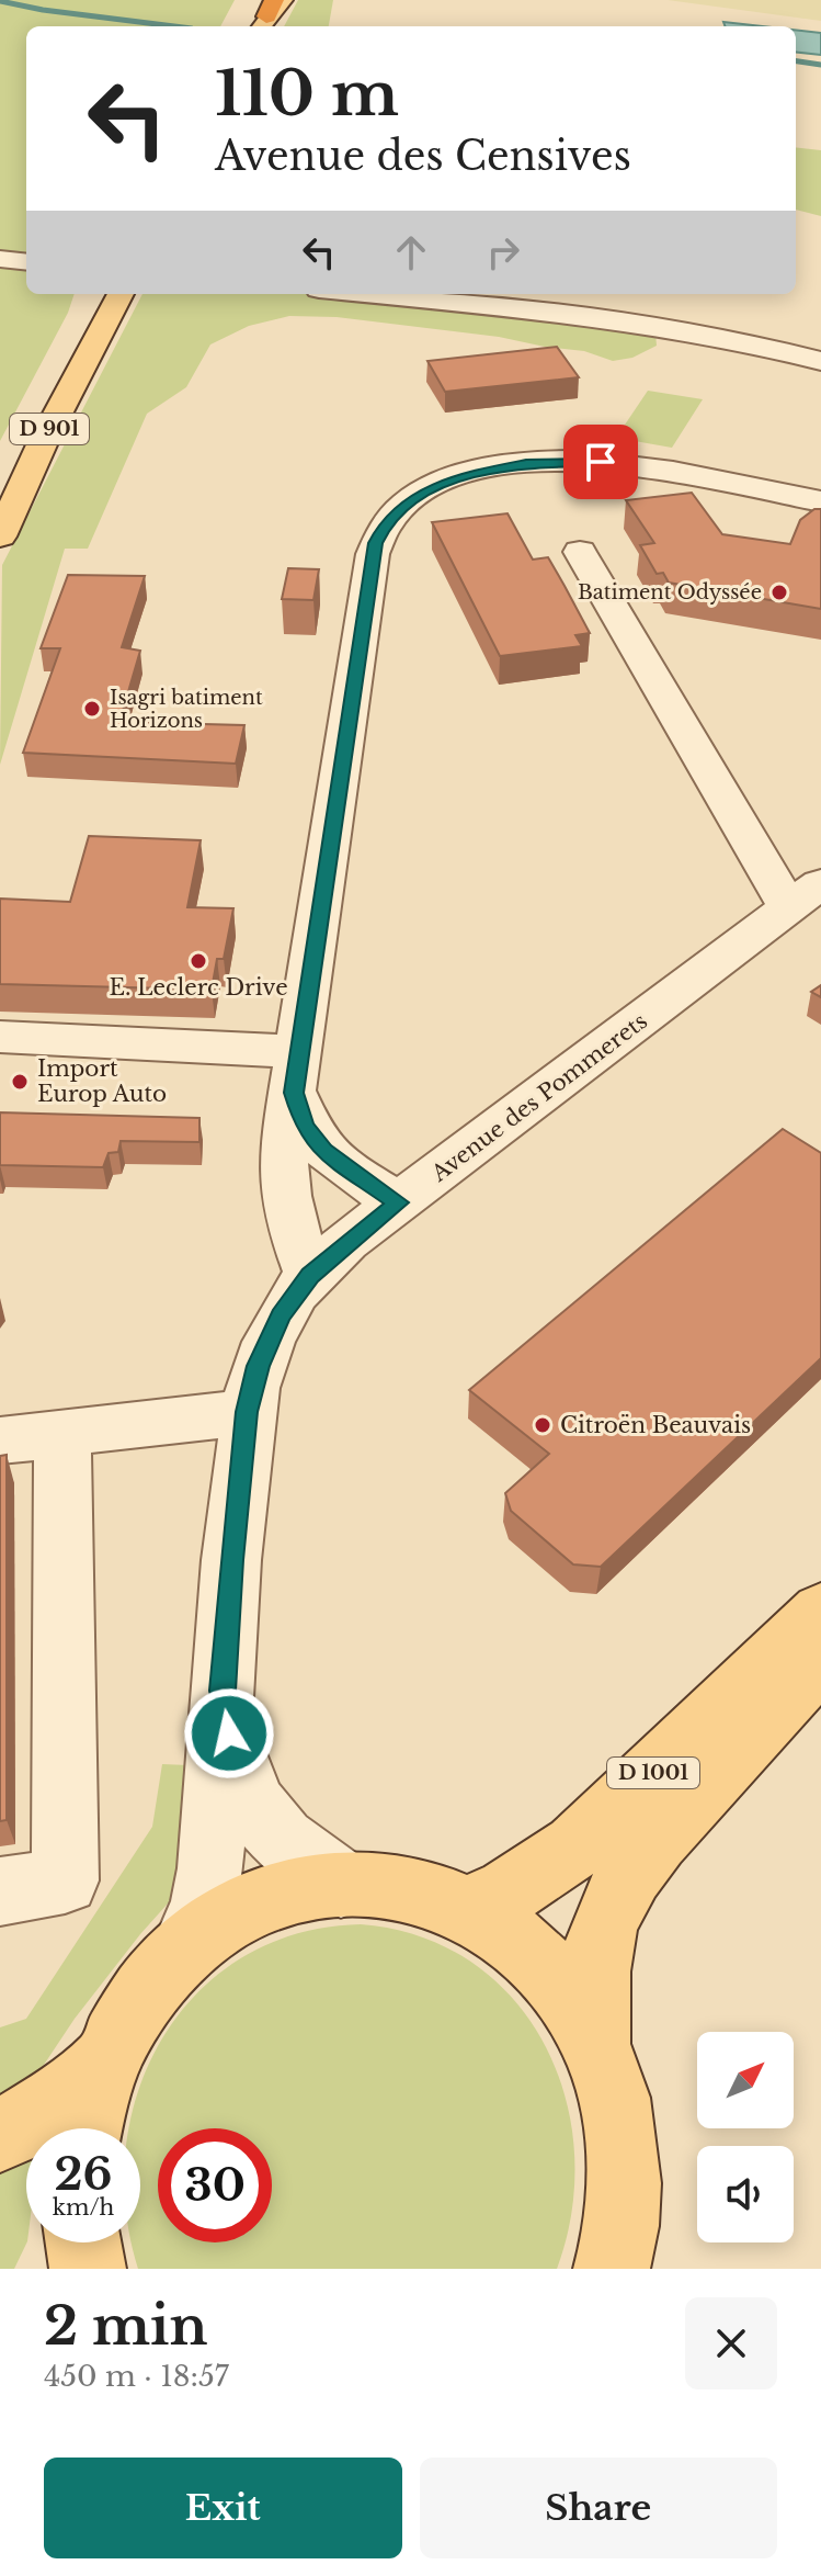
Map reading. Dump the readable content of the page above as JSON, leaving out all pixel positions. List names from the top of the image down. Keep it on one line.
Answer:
{"streets":{"main road":["D 901","D 1001"],"street":["Avenue des Pommerets"]},"places":["Batiment Odyssée","Isagri batiment Horizons","E. Leclerc Drive","Import Europ Auto","Citroën Beauvais"],"north":"top right","page":{"turn":["110 m","Avenue des Censives"],"speed":"26 km/h","limit":"30","heading":["2 min","450 m · 18:57"],"buttons":["Exit","Share"]}}
